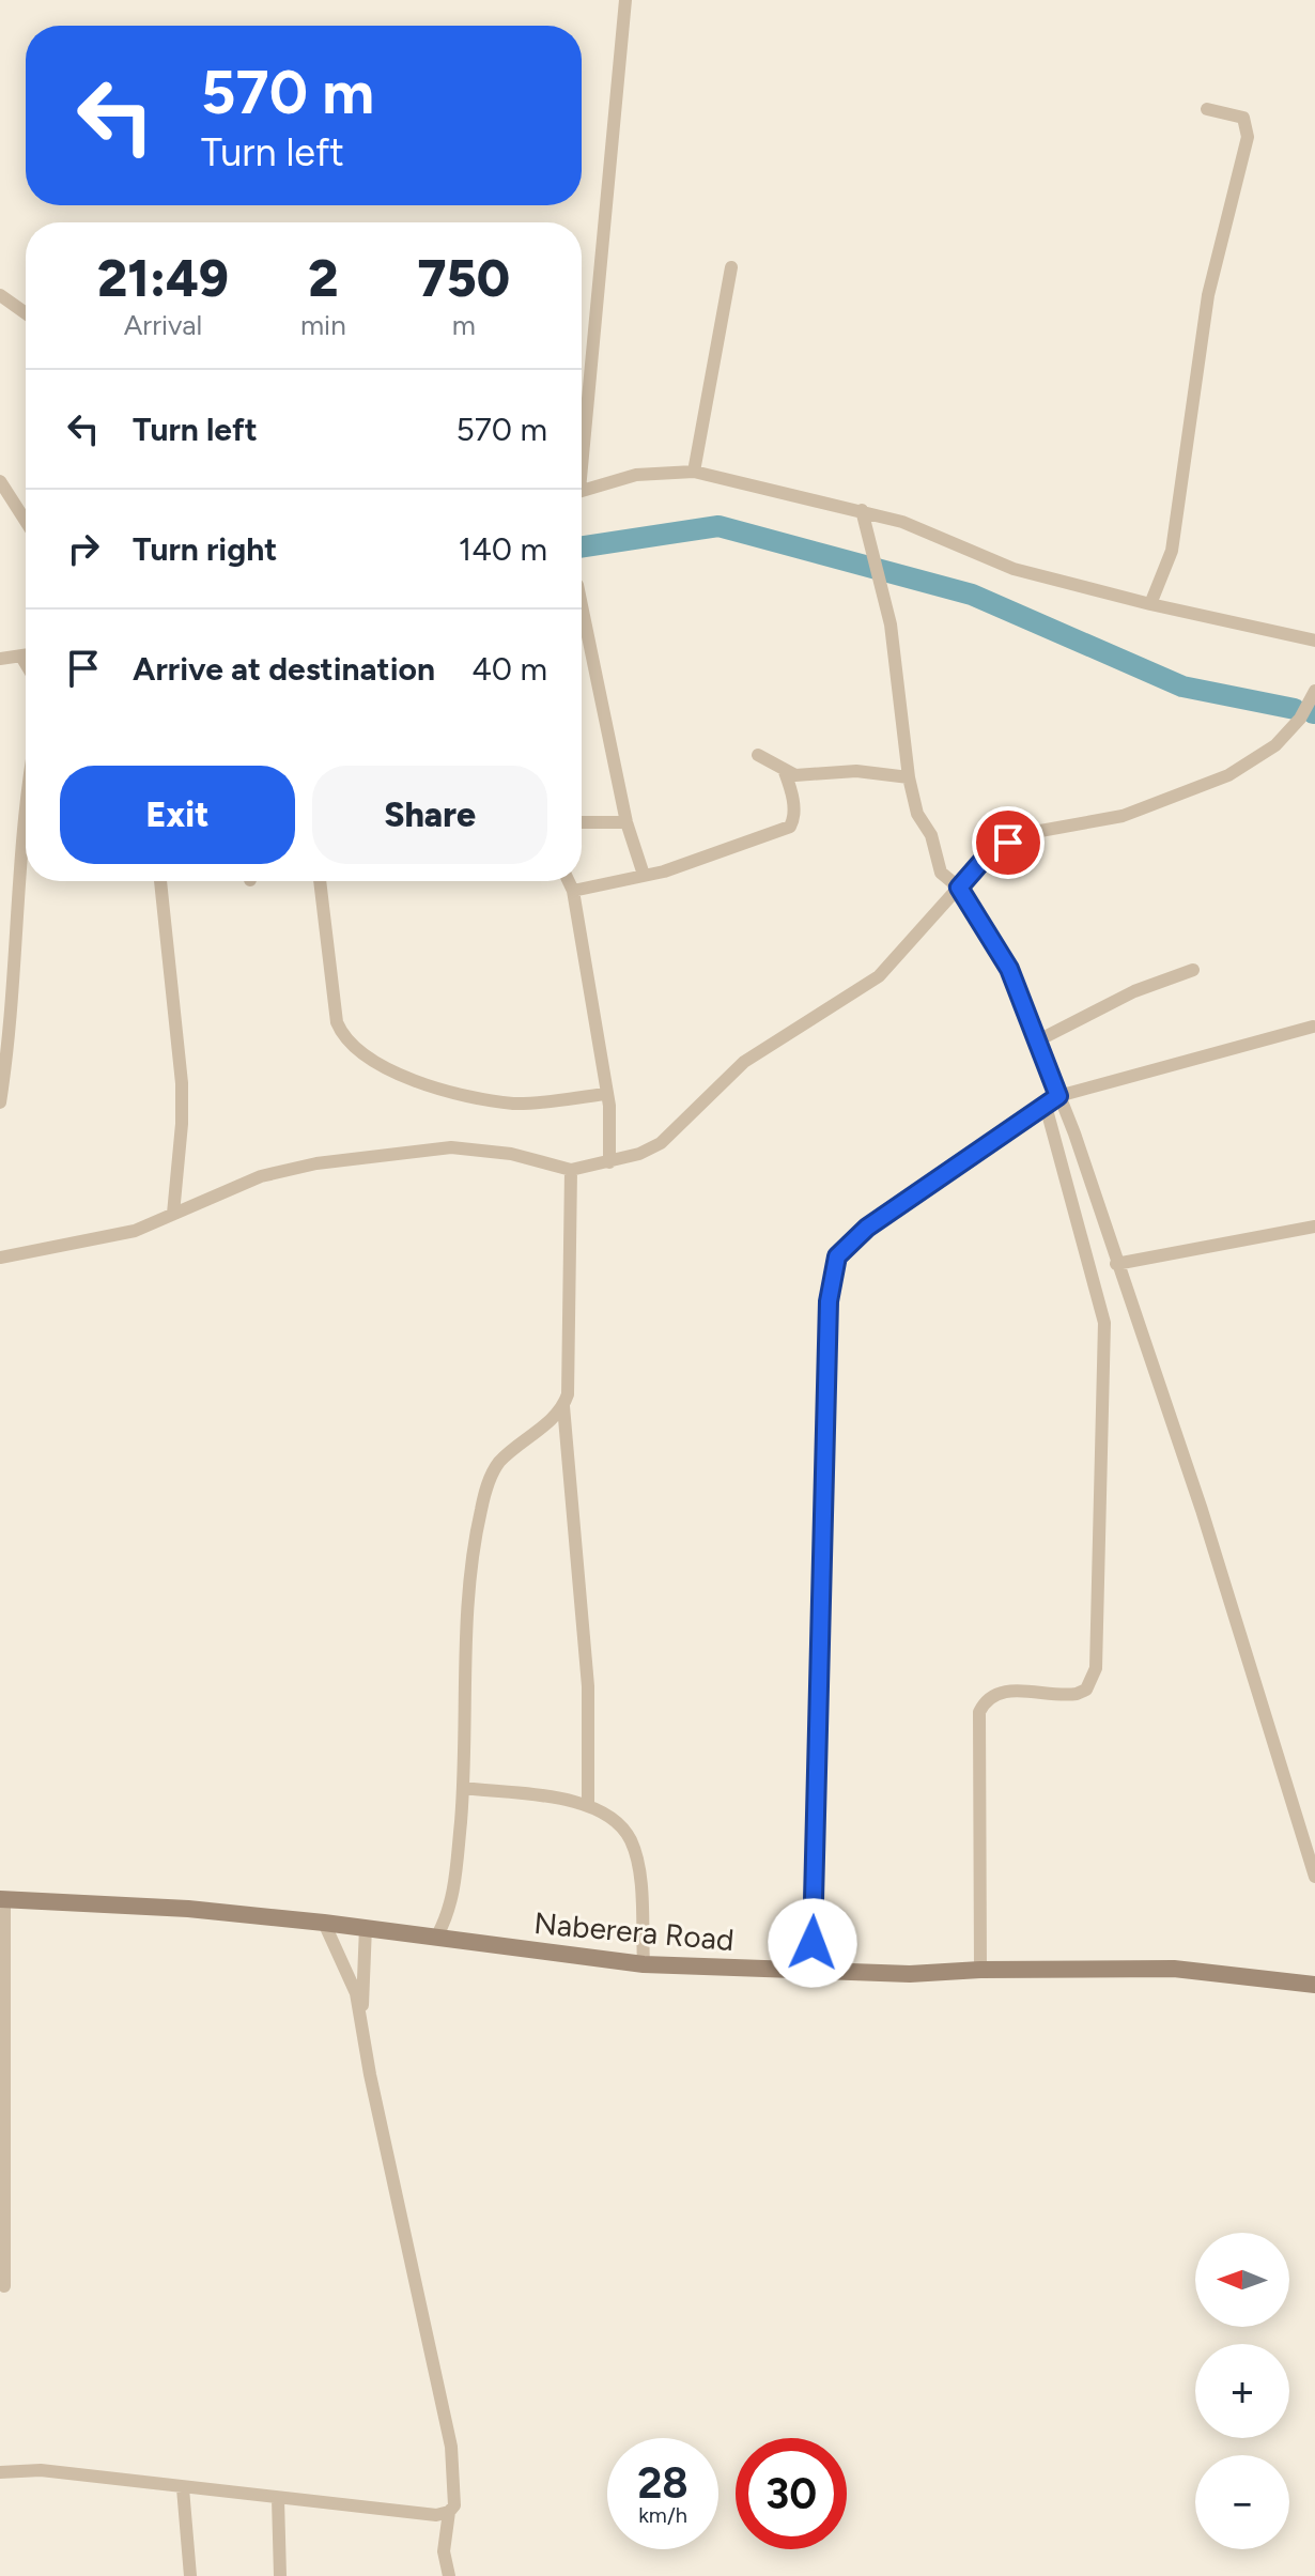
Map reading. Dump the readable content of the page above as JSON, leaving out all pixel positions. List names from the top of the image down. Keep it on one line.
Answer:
{"streets":{"street":["Naberera Road"]},"north":"left","page":{"turn":["570 m","Turn left"],"eta":["21:49","Arrival","2","min","750","m"],"list":[{"name":"Turn left","value":"570 m"},{"name":"Turn right","value":"140 m"},{"name":"Arrive at destination","value":"40 m"}],"buttons":["Exit","Share"],"map_buttons":["+","−"],"speed":"28 km/h","limit":"30"}}
